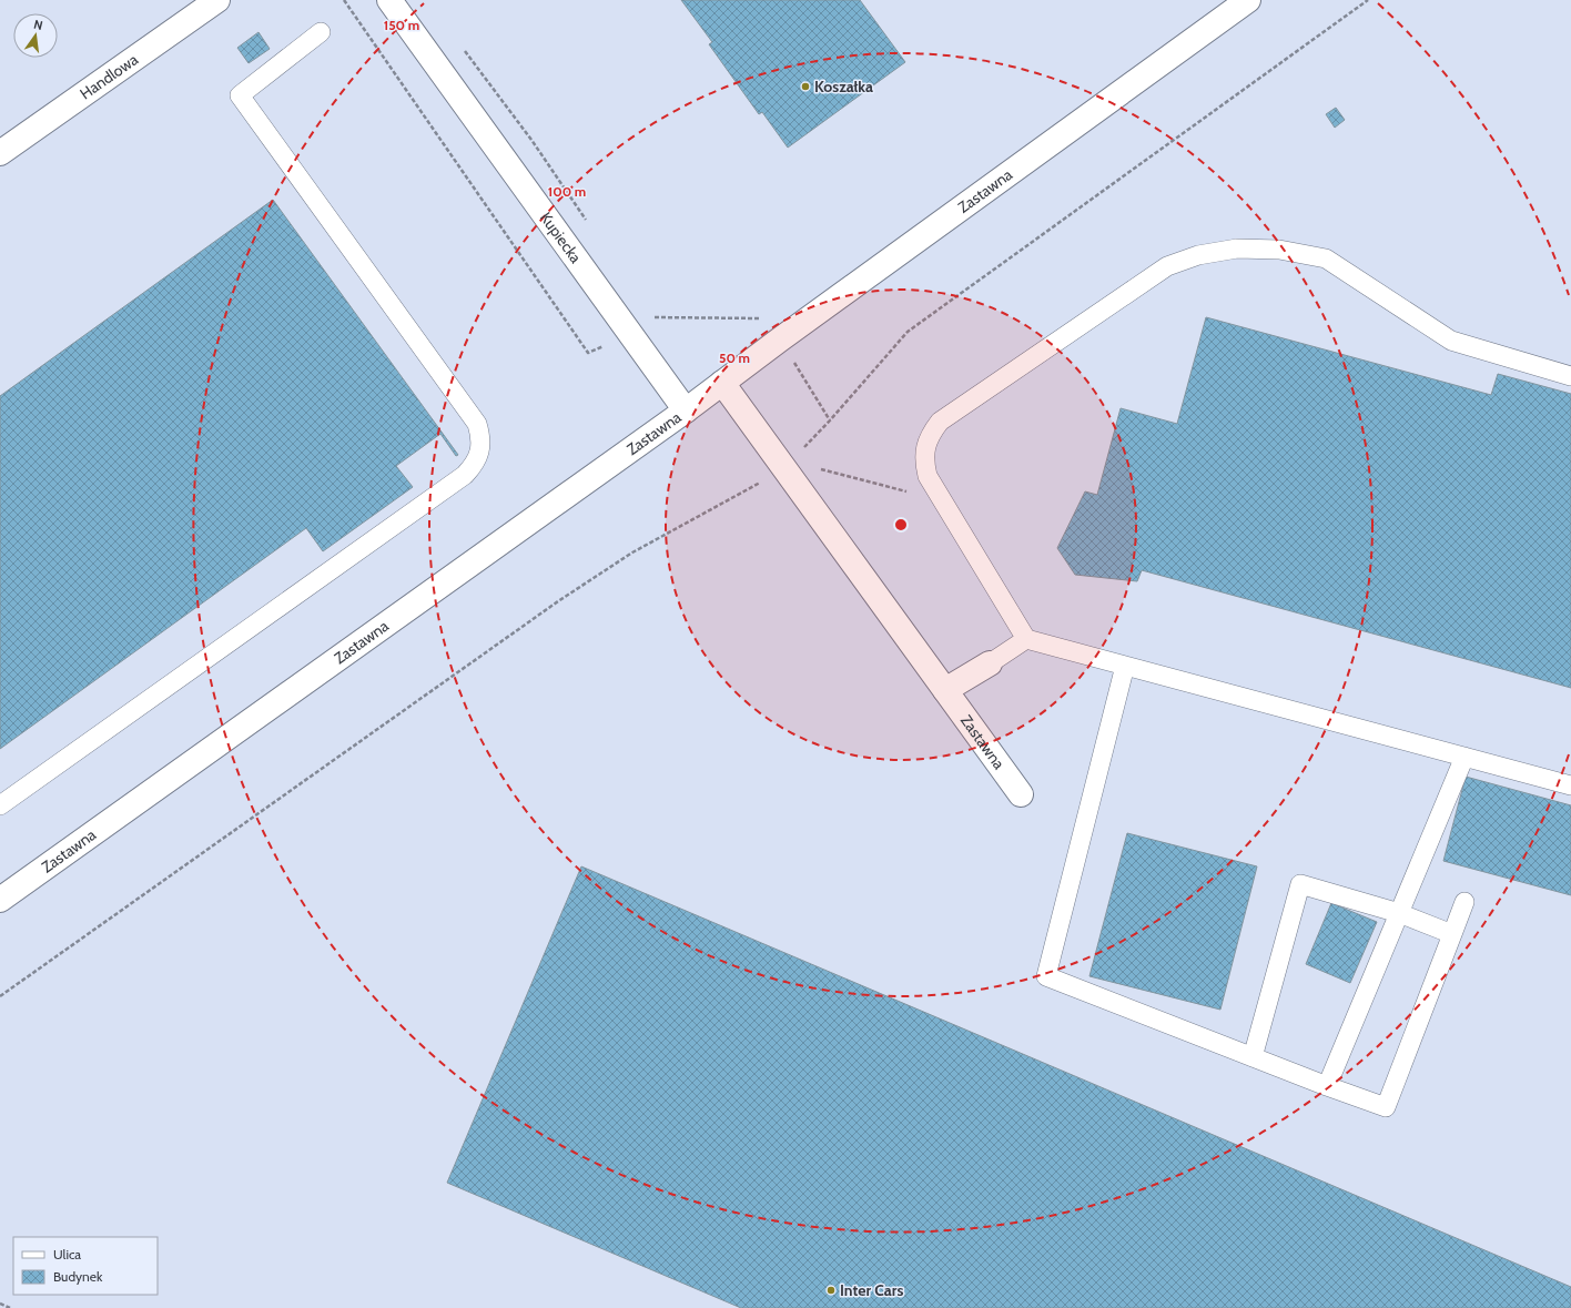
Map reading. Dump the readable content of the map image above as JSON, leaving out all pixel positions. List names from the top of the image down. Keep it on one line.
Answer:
{"streets":{"main road":["Handlowa","Zastawna","Kupiecka"]},"crossings":[["Zastawna","Kupiecka"]],"places":["Koszałka","Inter Cars"],"legend":["Ulica","Budynek"],"north":"top","rings":["150 m","100 m","50 m"]}
